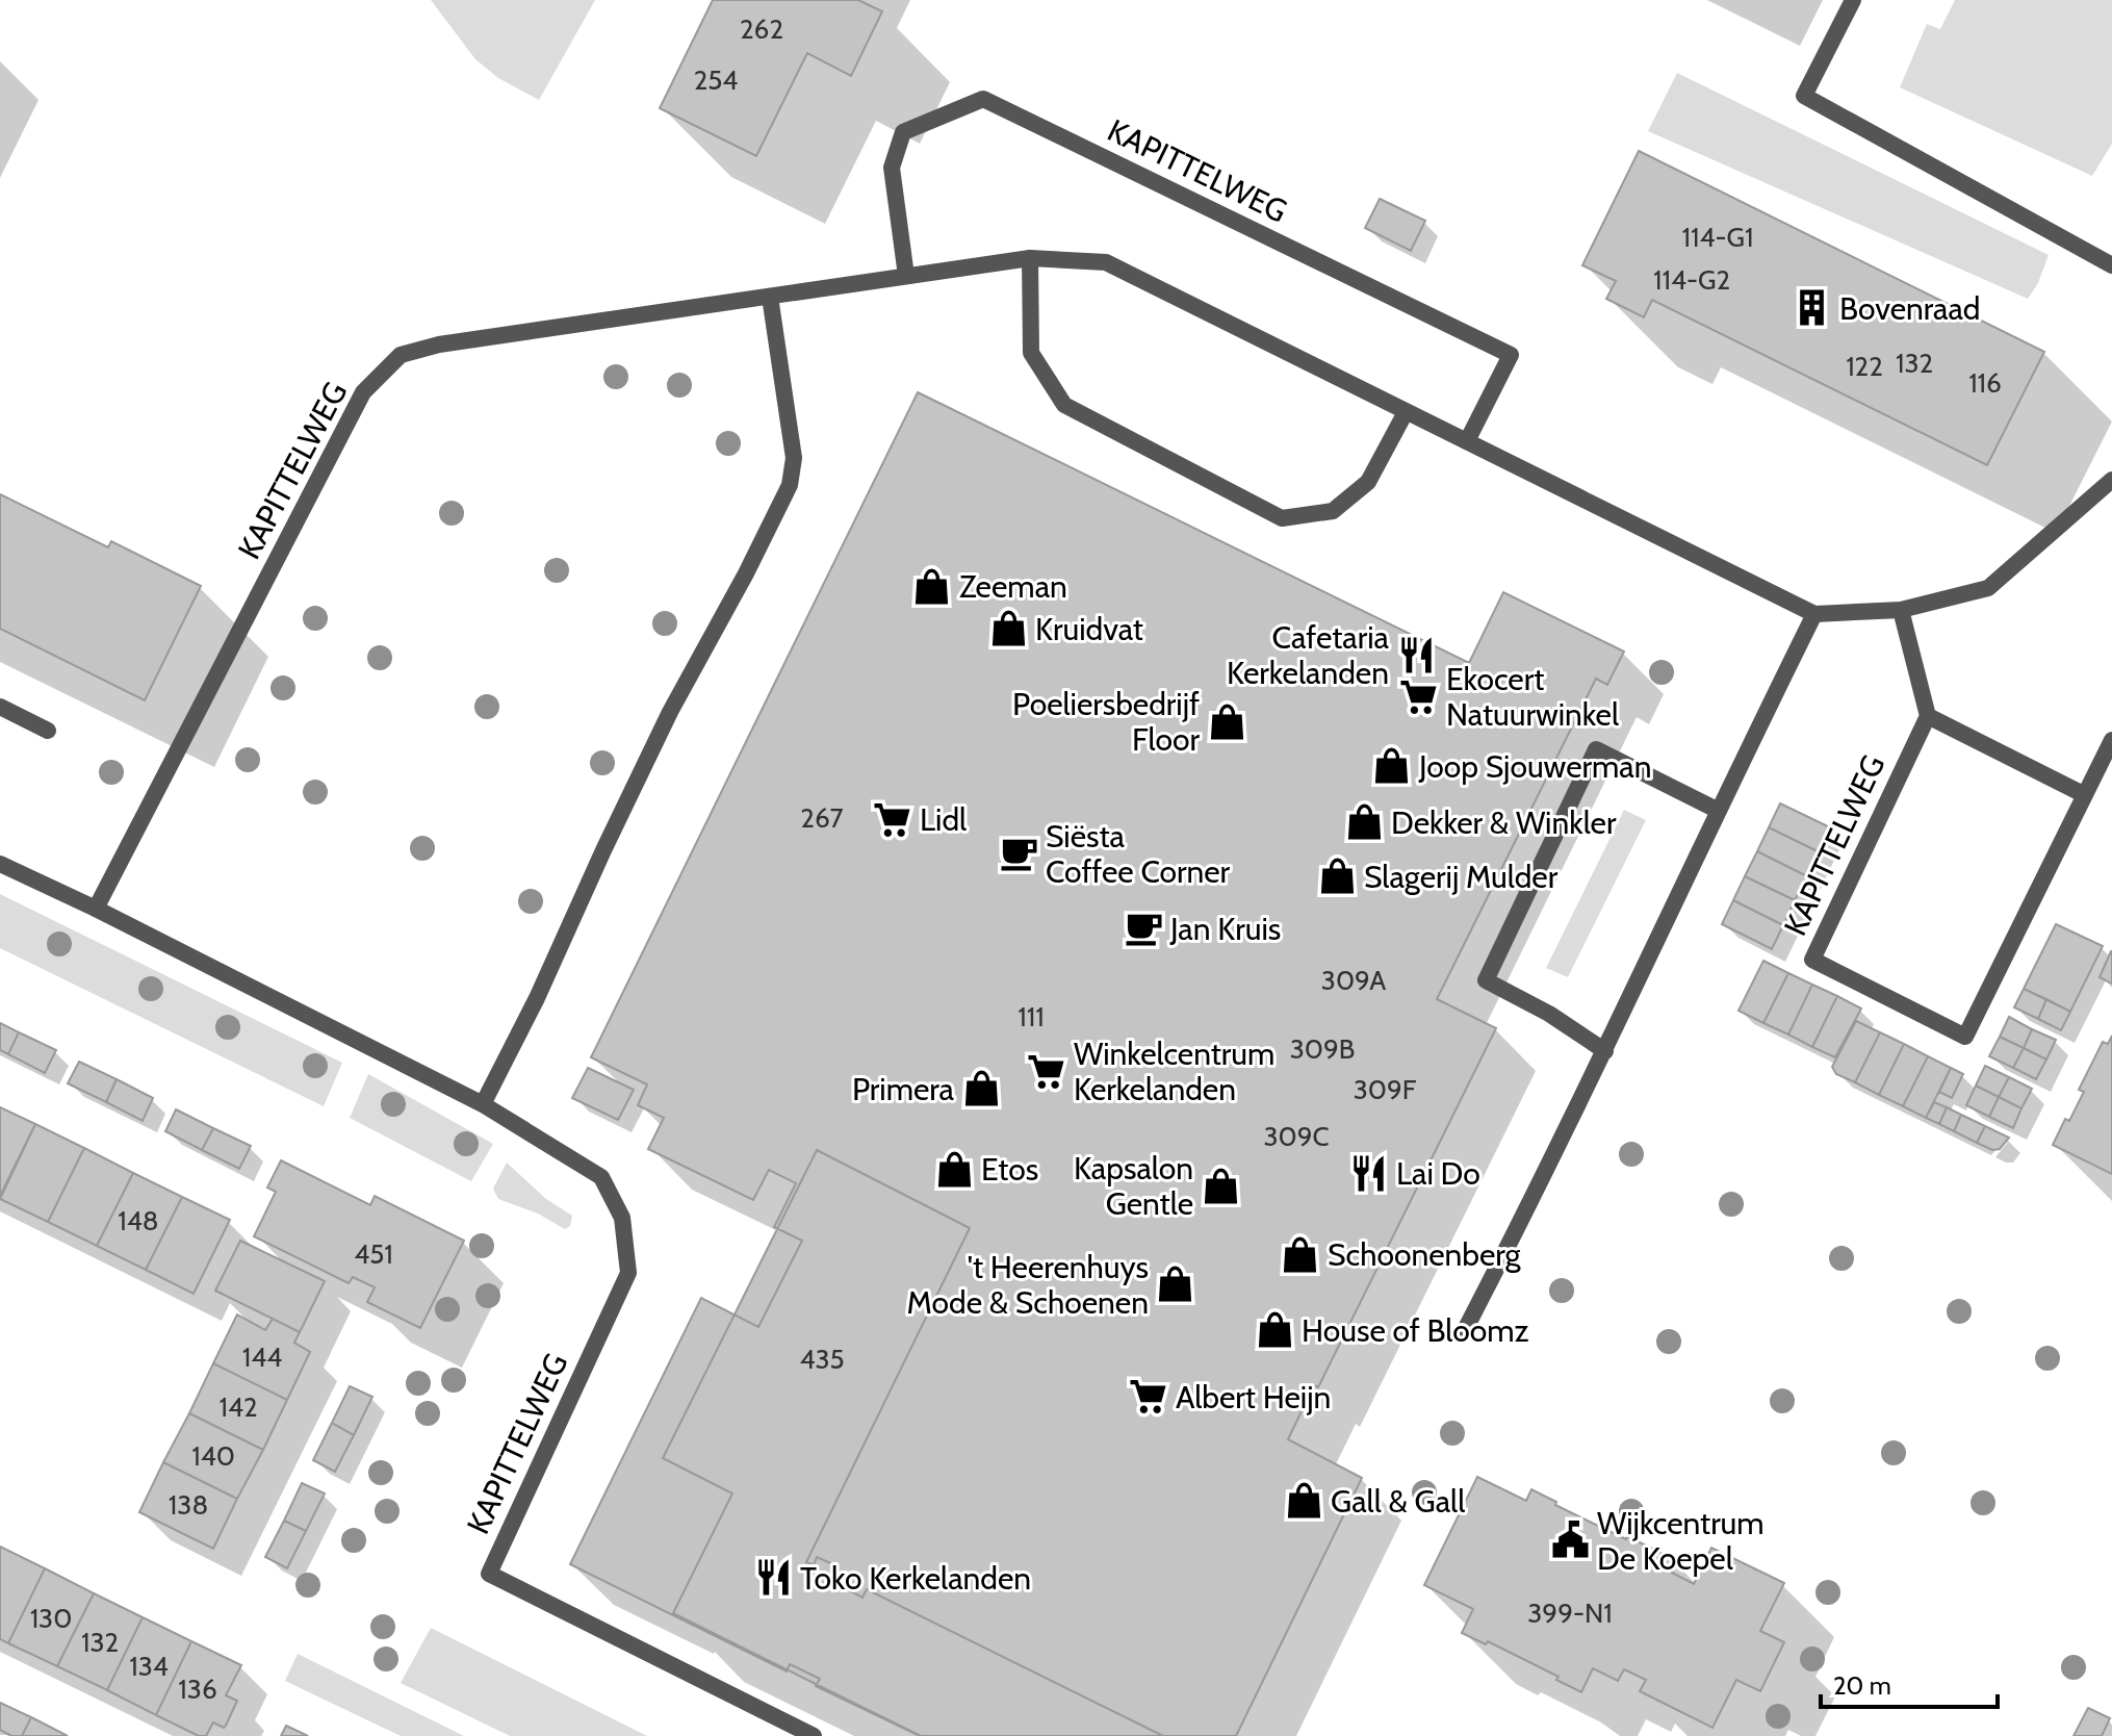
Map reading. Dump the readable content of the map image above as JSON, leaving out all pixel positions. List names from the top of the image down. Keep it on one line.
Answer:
{"streets":{"street":["KAPITTELWEG"]},"places":{"building":["Bovenraad"],"shop":["Zeeman","Kruidvat","Poeliersbedrijf Floor","Joop Sjouwerman","Dekker & Winkler","Slagerij Mulder","Primera","Etos","Kapsalon Gentle","Schoonenberg","'t Heerenhuys Mode & Schoenen","House of Bloomz","Gall & Gall"],"restaurant":["Cafetaria Kerkelanden","Lai Do","Toko Kerkelanden"],"supermarket":["Ekocert Natuurwinkel","Lidl","Winkelcentrum Kerkelanden","Albert Heijn"],"cafe":["Siësta Coffee Corner","Jan Kruis"],"public building":["Wijkcentrum De Koepel"]},"house_numbers":["262","254","114-G1","114-G2","132","122","116","267","309A","111","309B","309F","309C","148","451","144","435","142","140","138","399-N1","130","132","134","136"],"scale_bar":"20 m"}
